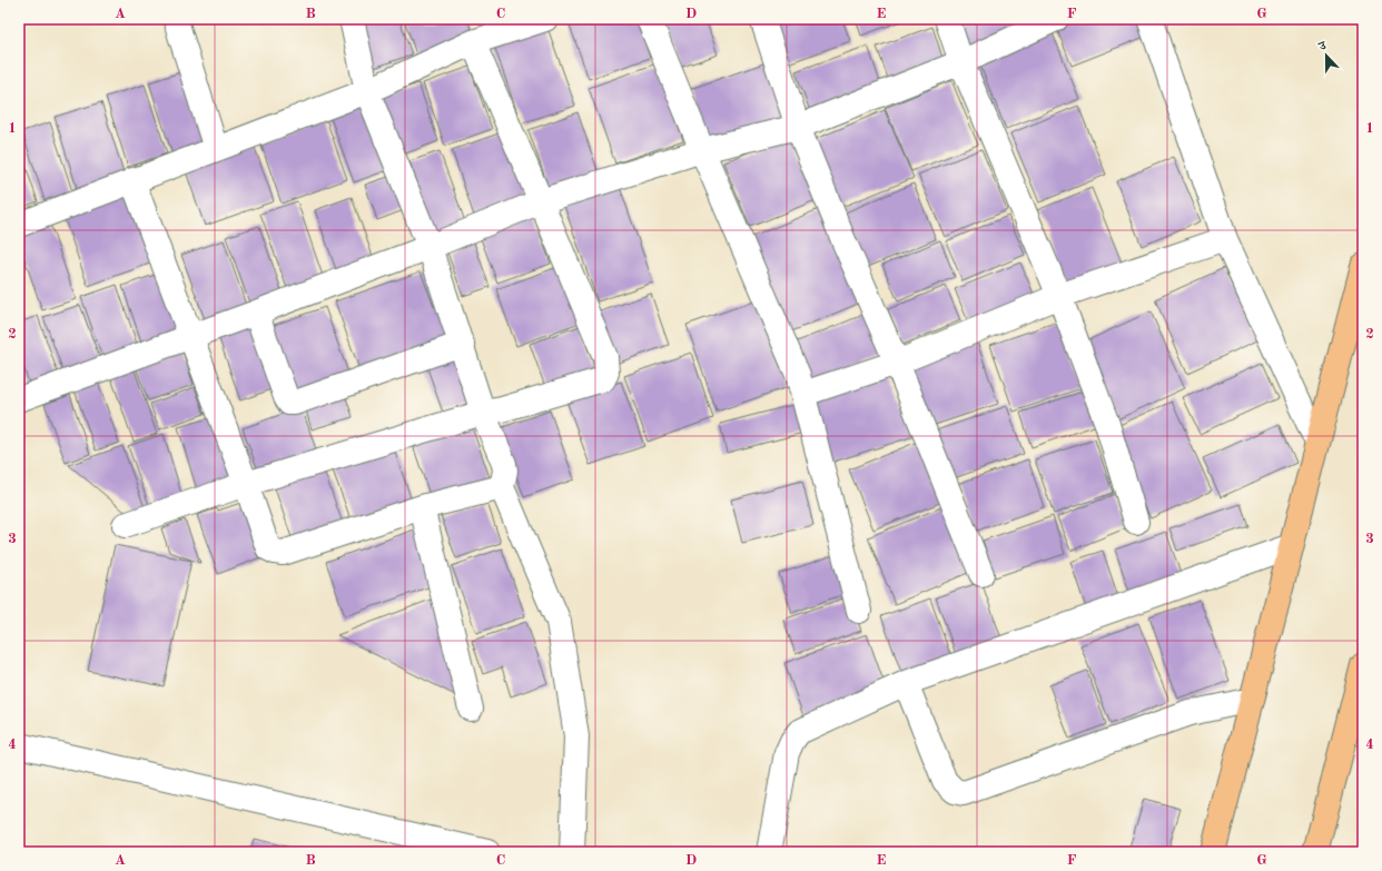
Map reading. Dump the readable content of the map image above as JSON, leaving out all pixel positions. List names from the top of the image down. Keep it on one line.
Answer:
{"north":"top","grid":{"columns":["A","B","C","D","E","F","G"],"rows":["1","2","3","4"]}}
